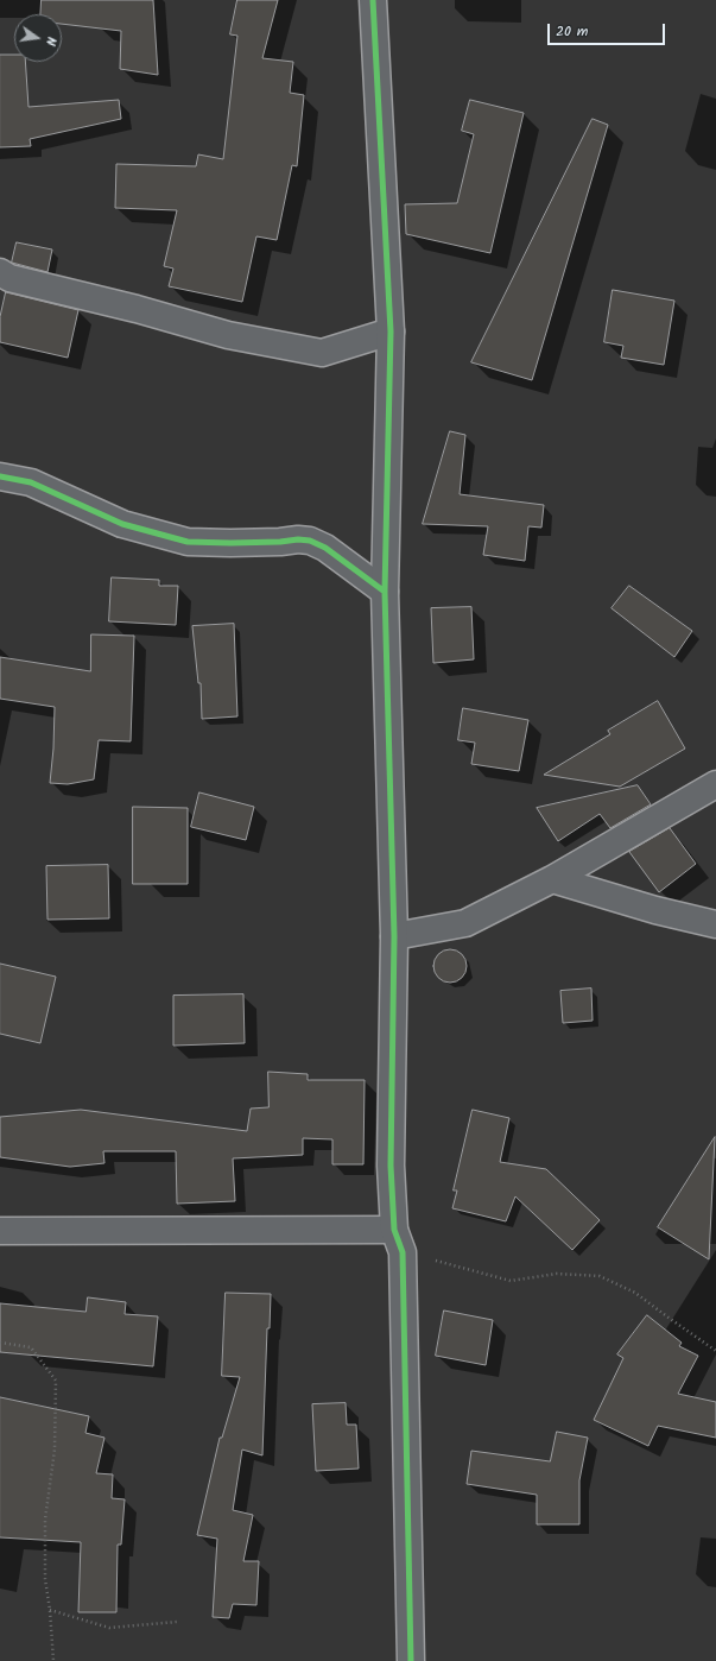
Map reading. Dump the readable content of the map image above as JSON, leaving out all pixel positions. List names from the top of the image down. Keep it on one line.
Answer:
{"scale_bar":"20 m","north":"right"}
